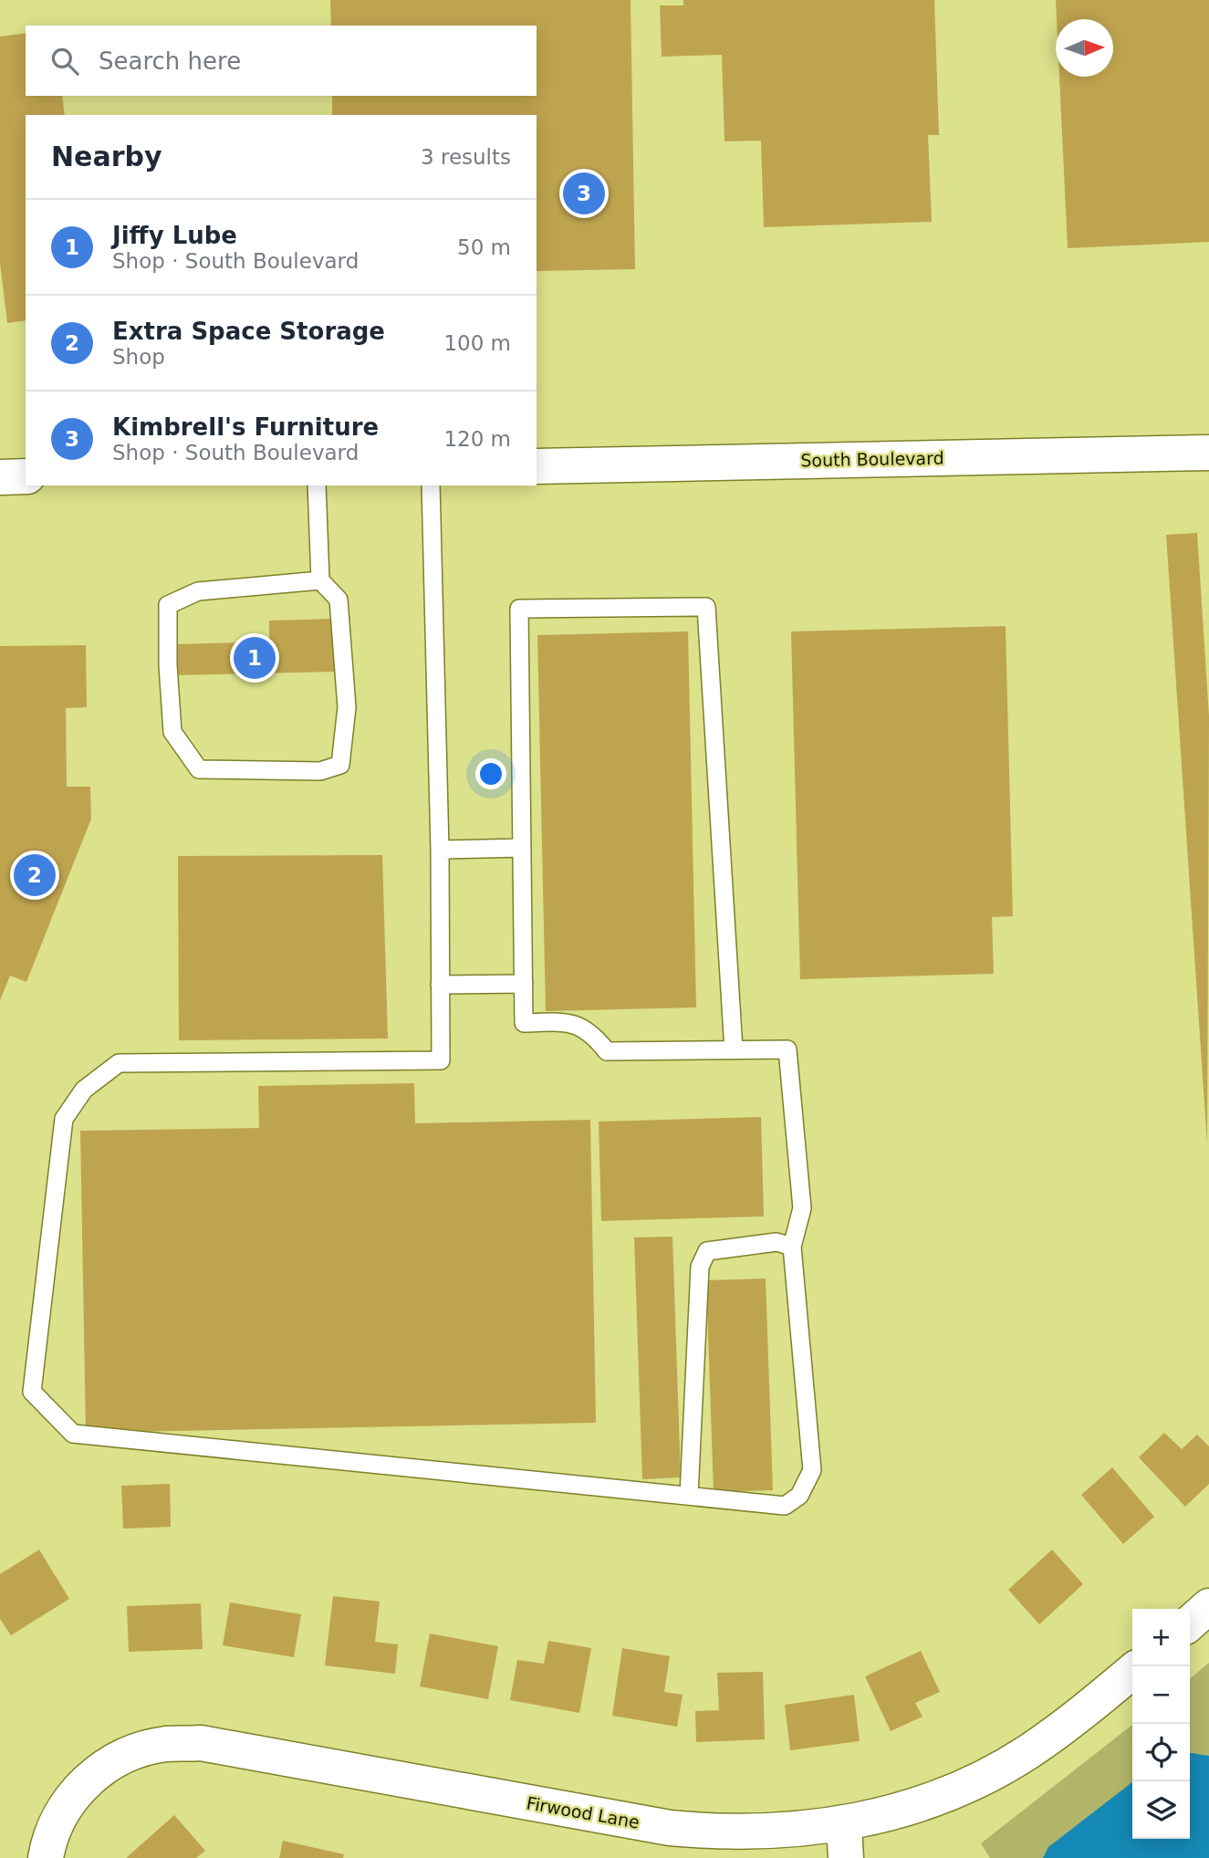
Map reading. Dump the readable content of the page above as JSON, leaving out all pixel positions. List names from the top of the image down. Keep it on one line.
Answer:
{"streets":{"street":["South Boulevard","Firwood Lane"]},"north":"right","page":{"search":"Search here","heading":["Nearby","3 results"],"pins":["3","1","2"],"list":[{"mark":"1","name":"Jiffy Lube","note":"Shop · South Boulevard","value":"50 m"},{"mark":"2","name":"Extra Space Storage","note":"Shop","value":"100 m"},{"mark":"3","name":"Kimbrell's Furniture","note":"Shop · South Boulevard","value":"120 m"}],"map_buttons":["+","−"]}}
